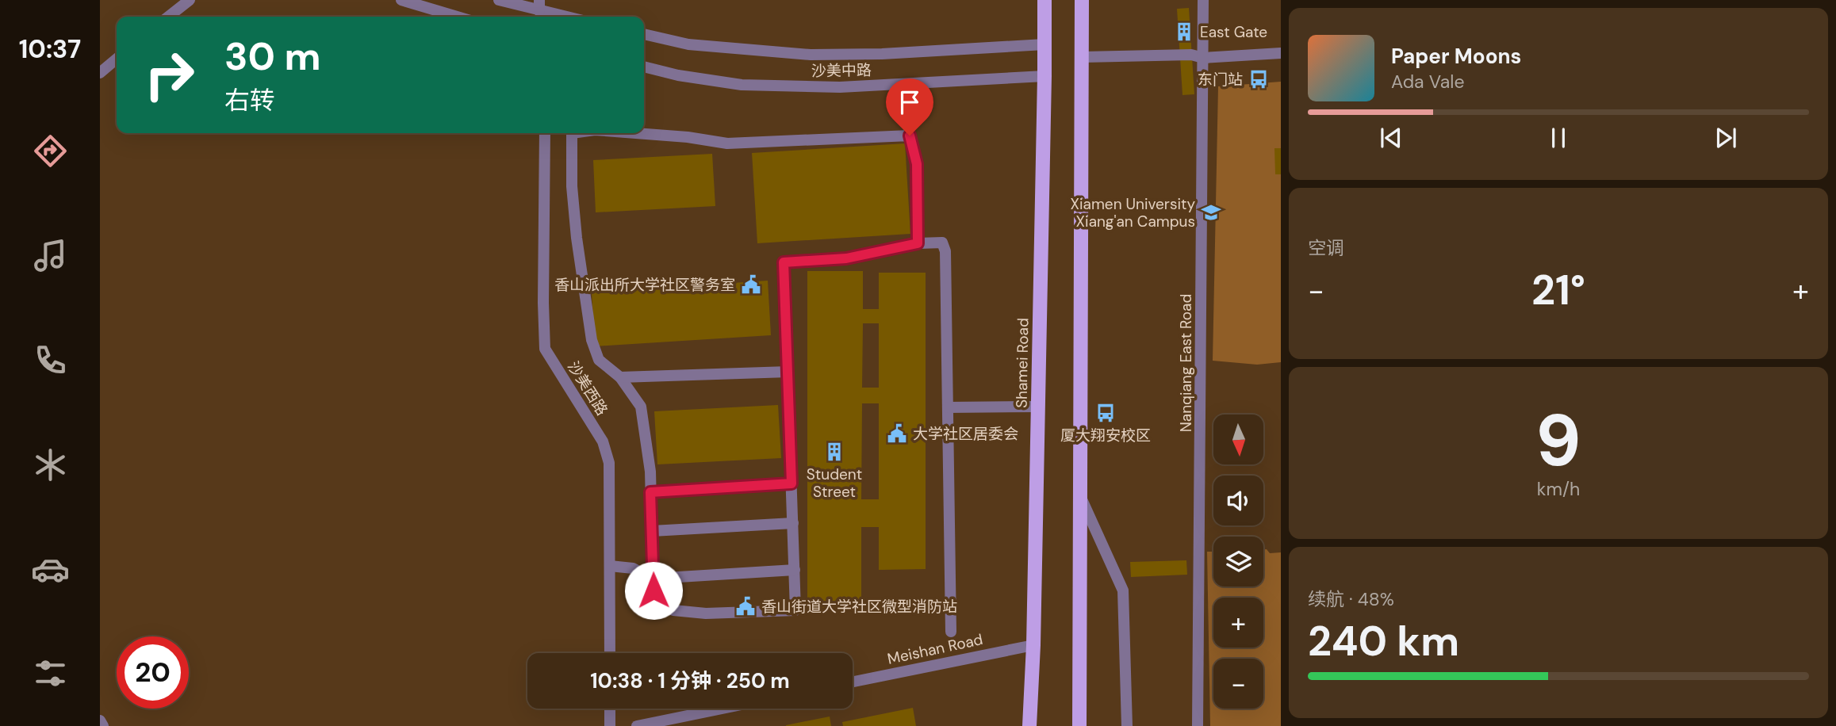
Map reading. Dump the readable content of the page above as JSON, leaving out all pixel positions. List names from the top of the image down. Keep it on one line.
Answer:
{"streets":{"main road":["Shamei Road"],"street":["沙美中路","Nanqiang East Road","沙美西路","Meishan Road"]},"crossings":[["沙美中路","Shamei Road"],["Shamei Road","Meishan Road"]],"places":{"building":["East Gate","Student Street"],"bus stop":["东门站","厦大翔安校区"],"school or university":["Xiamen University Xiang'an Campus"],"public building":["香山派出所大学社区警务室","大学社区居委会","香山街道大学社区微型消防站"]},"north":"bottom","page":{"tabs":"10:37","turn":["30 m","右转"],"song":["Paper Moons","Ada Vale"],"tile":["空调",["9","km/h"],["续航 · 48%","240 km"]],"heat":["−","21°","+"],"map_buttons":["+","−"],"limit":"20","trip":"10:38 · 1 分钟 · 250 m"}}
